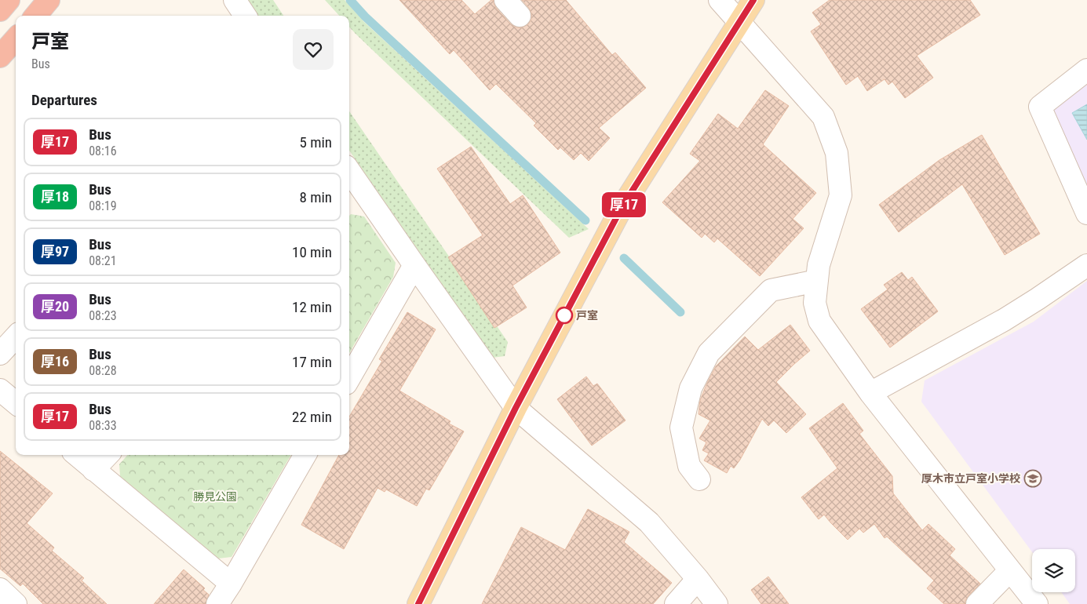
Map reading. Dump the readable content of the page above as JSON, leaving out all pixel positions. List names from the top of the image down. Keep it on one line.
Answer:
{"parks":["勝見公園"],"places":{"other":["戸室"],"school or university":["厚木市立戸室小学校"]},"lines":["bus line 厚17"],"page":{"on_map":"厚17","heading":[["戸室","Bus"],"Departures"],"list":[{"mark":"厚17","name":"Bus","note":"08:16","value":"5 min"},{"mark":"厚18","name":"Bus","note":"08:19","value":"8 min"},{"mark":"厚97","name":"Bus","note":"08:21","value":"10 min"},{"mark":"厚20","name":"Bus","note":"08:23","value":"12 min"},{"mark":"厚16","name":"Bus","note":"08:28","value":"17 min"},{"mark":"厚17","name":"Bus","note":"08:33","value":"22 min"}]}}
